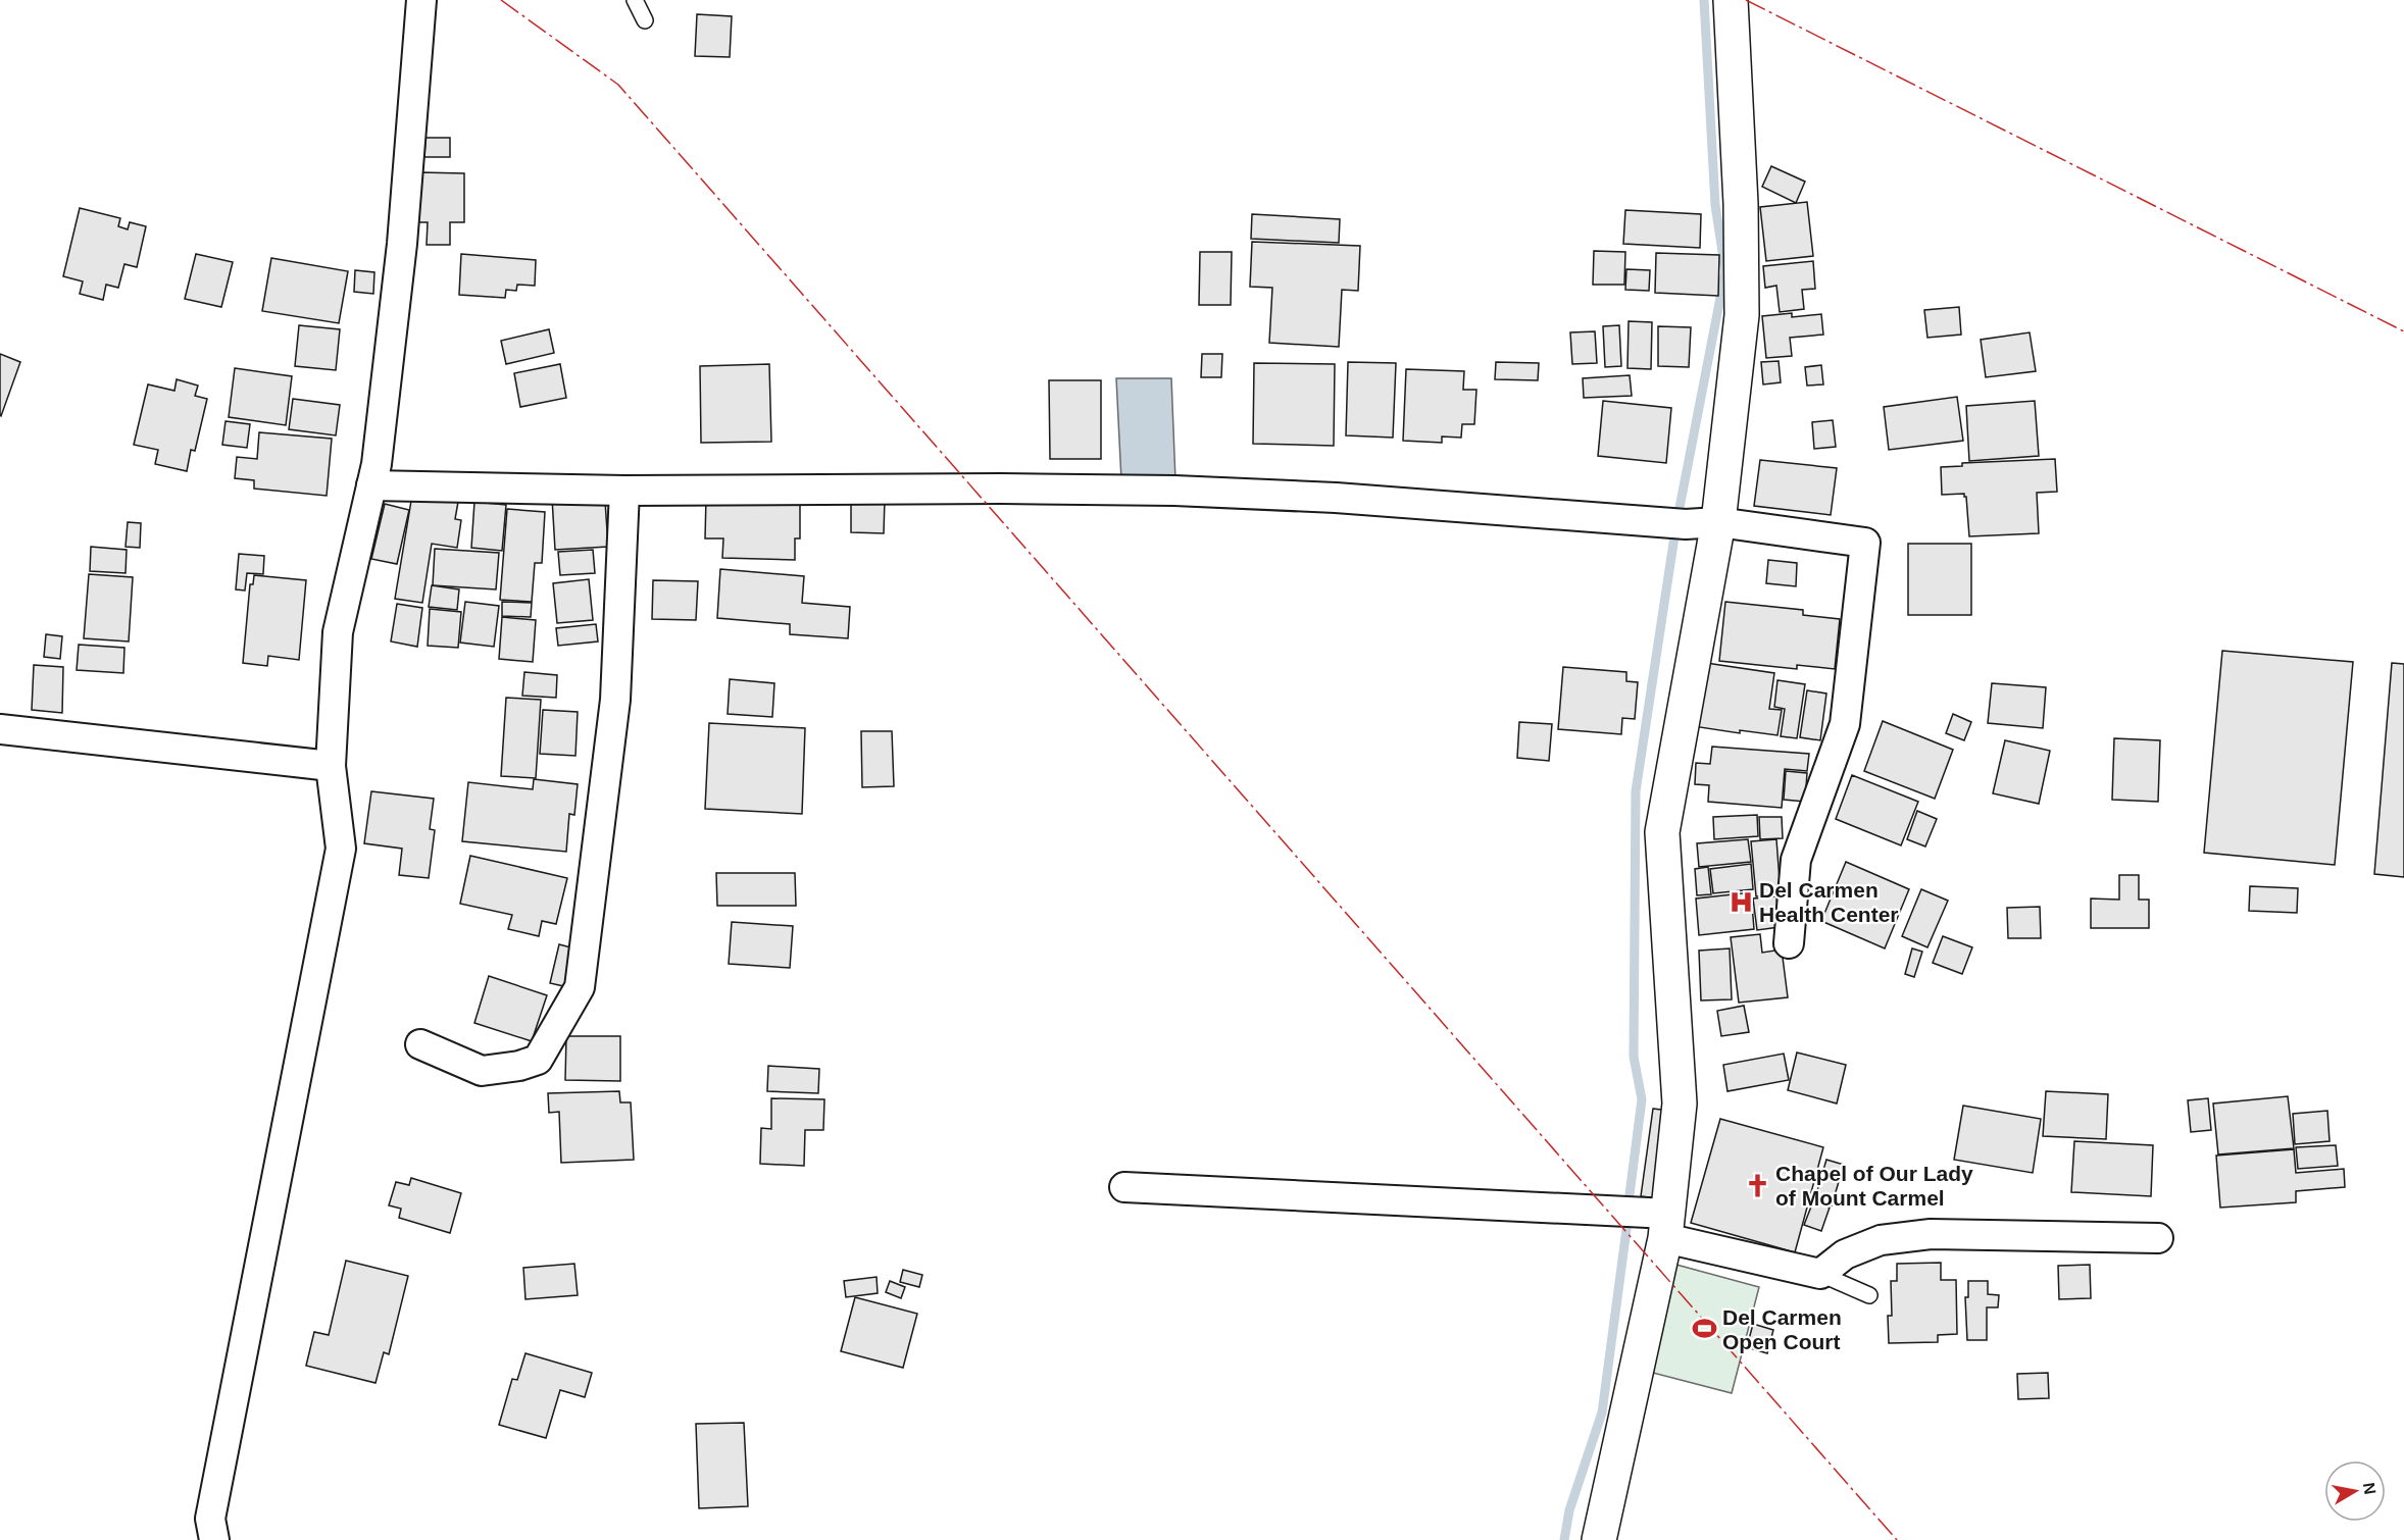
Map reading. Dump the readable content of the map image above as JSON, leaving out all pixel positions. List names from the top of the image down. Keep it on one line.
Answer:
{"places":{"hospital":["Del Carmen Health Center"],"church":["Chapel of Our Lady of Mount Carmel"],"sports":["Del Carmen Open Court"]},"north":"right"}
